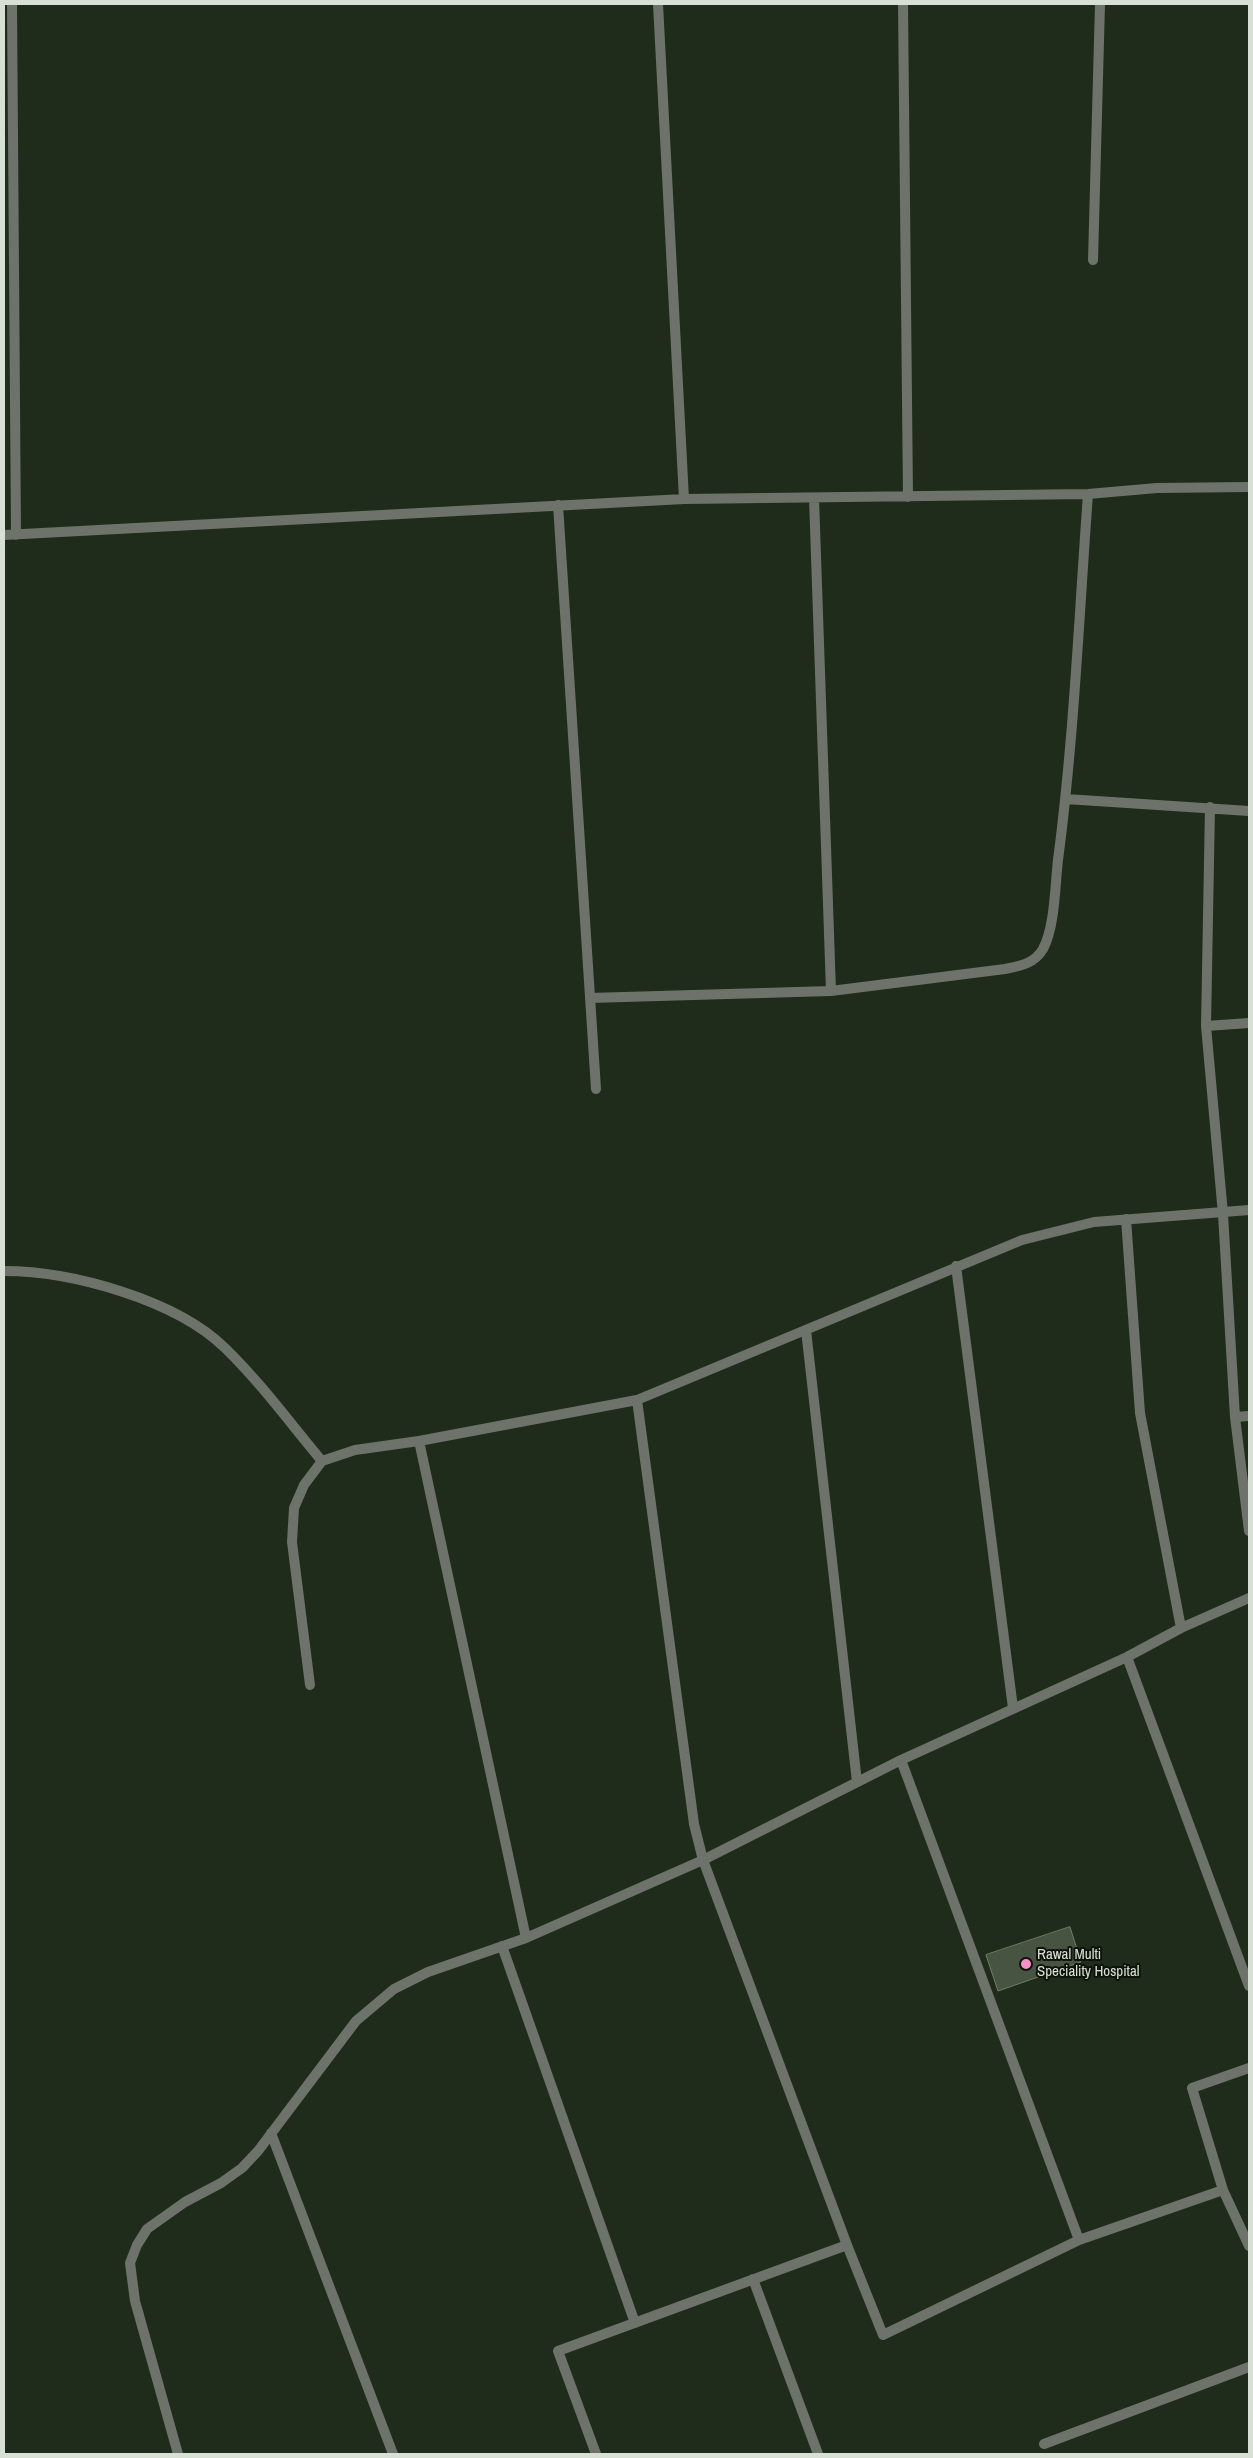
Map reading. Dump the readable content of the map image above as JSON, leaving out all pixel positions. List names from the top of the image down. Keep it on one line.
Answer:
{"places":["Rawal Multi Speciality Hospital"]}
